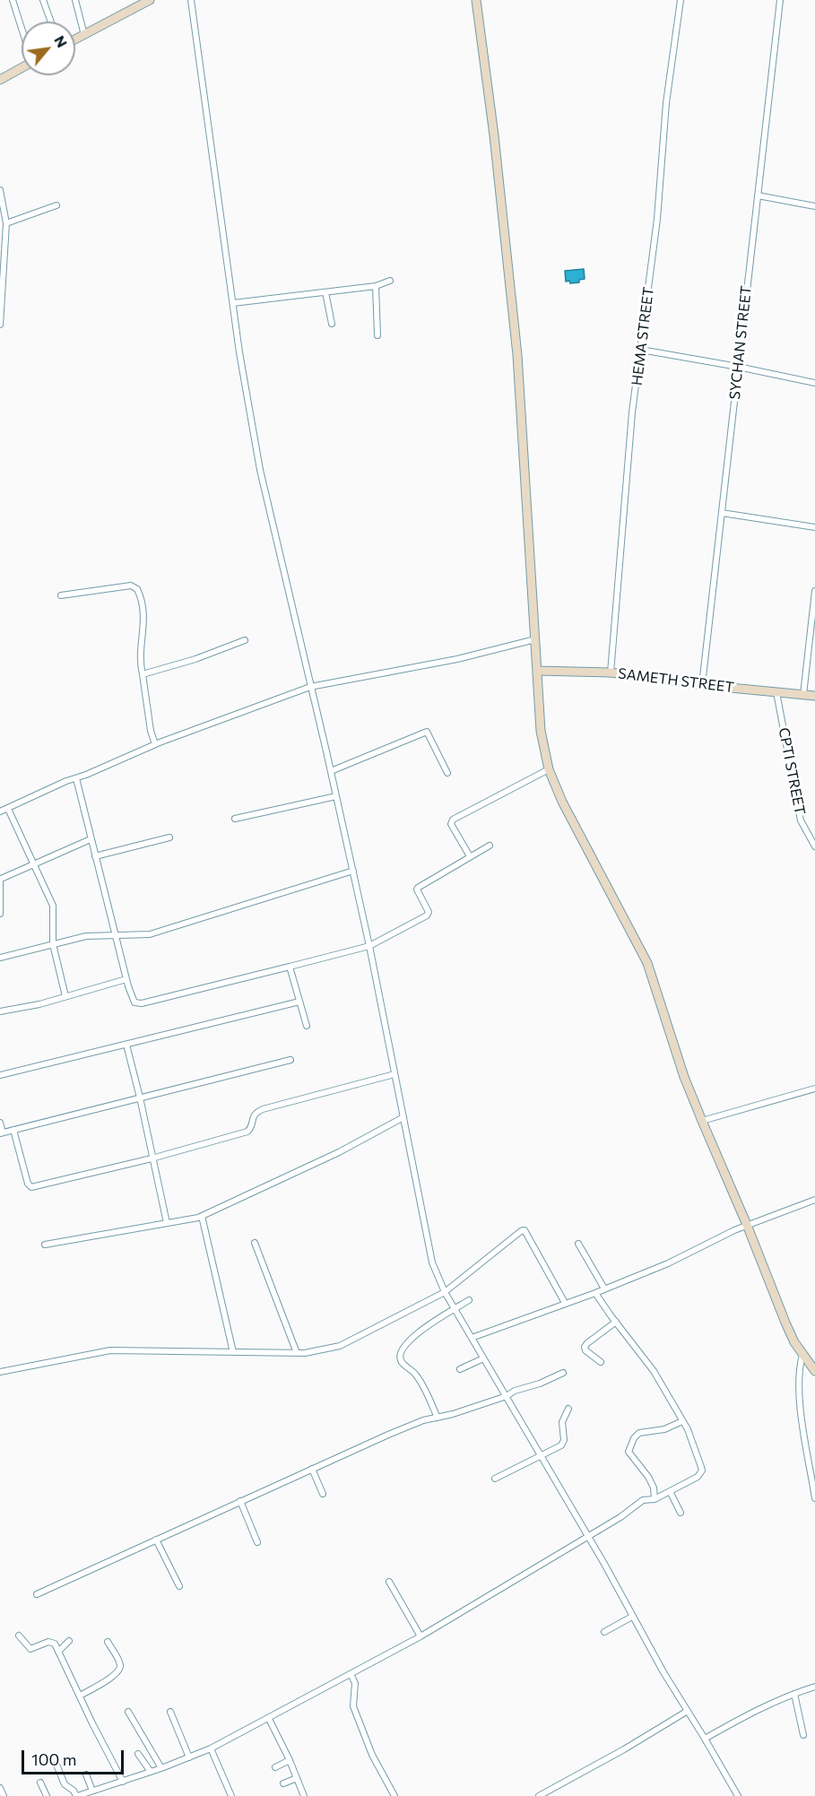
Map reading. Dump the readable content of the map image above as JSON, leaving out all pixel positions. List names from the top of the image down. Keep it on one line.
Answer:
{"streets":{"street":["HEMA STREET","SYCHAN STREET","SAMETH STREET","CPTI STREET"]},"crossings":[["HEMA STREET","SAMETH STREET"],["SYCHAN STREET","SAMETH STREET"],["SAMETH STREET","CPTI STREET"]],"scale_bar":"100 m","north":"top right"}
